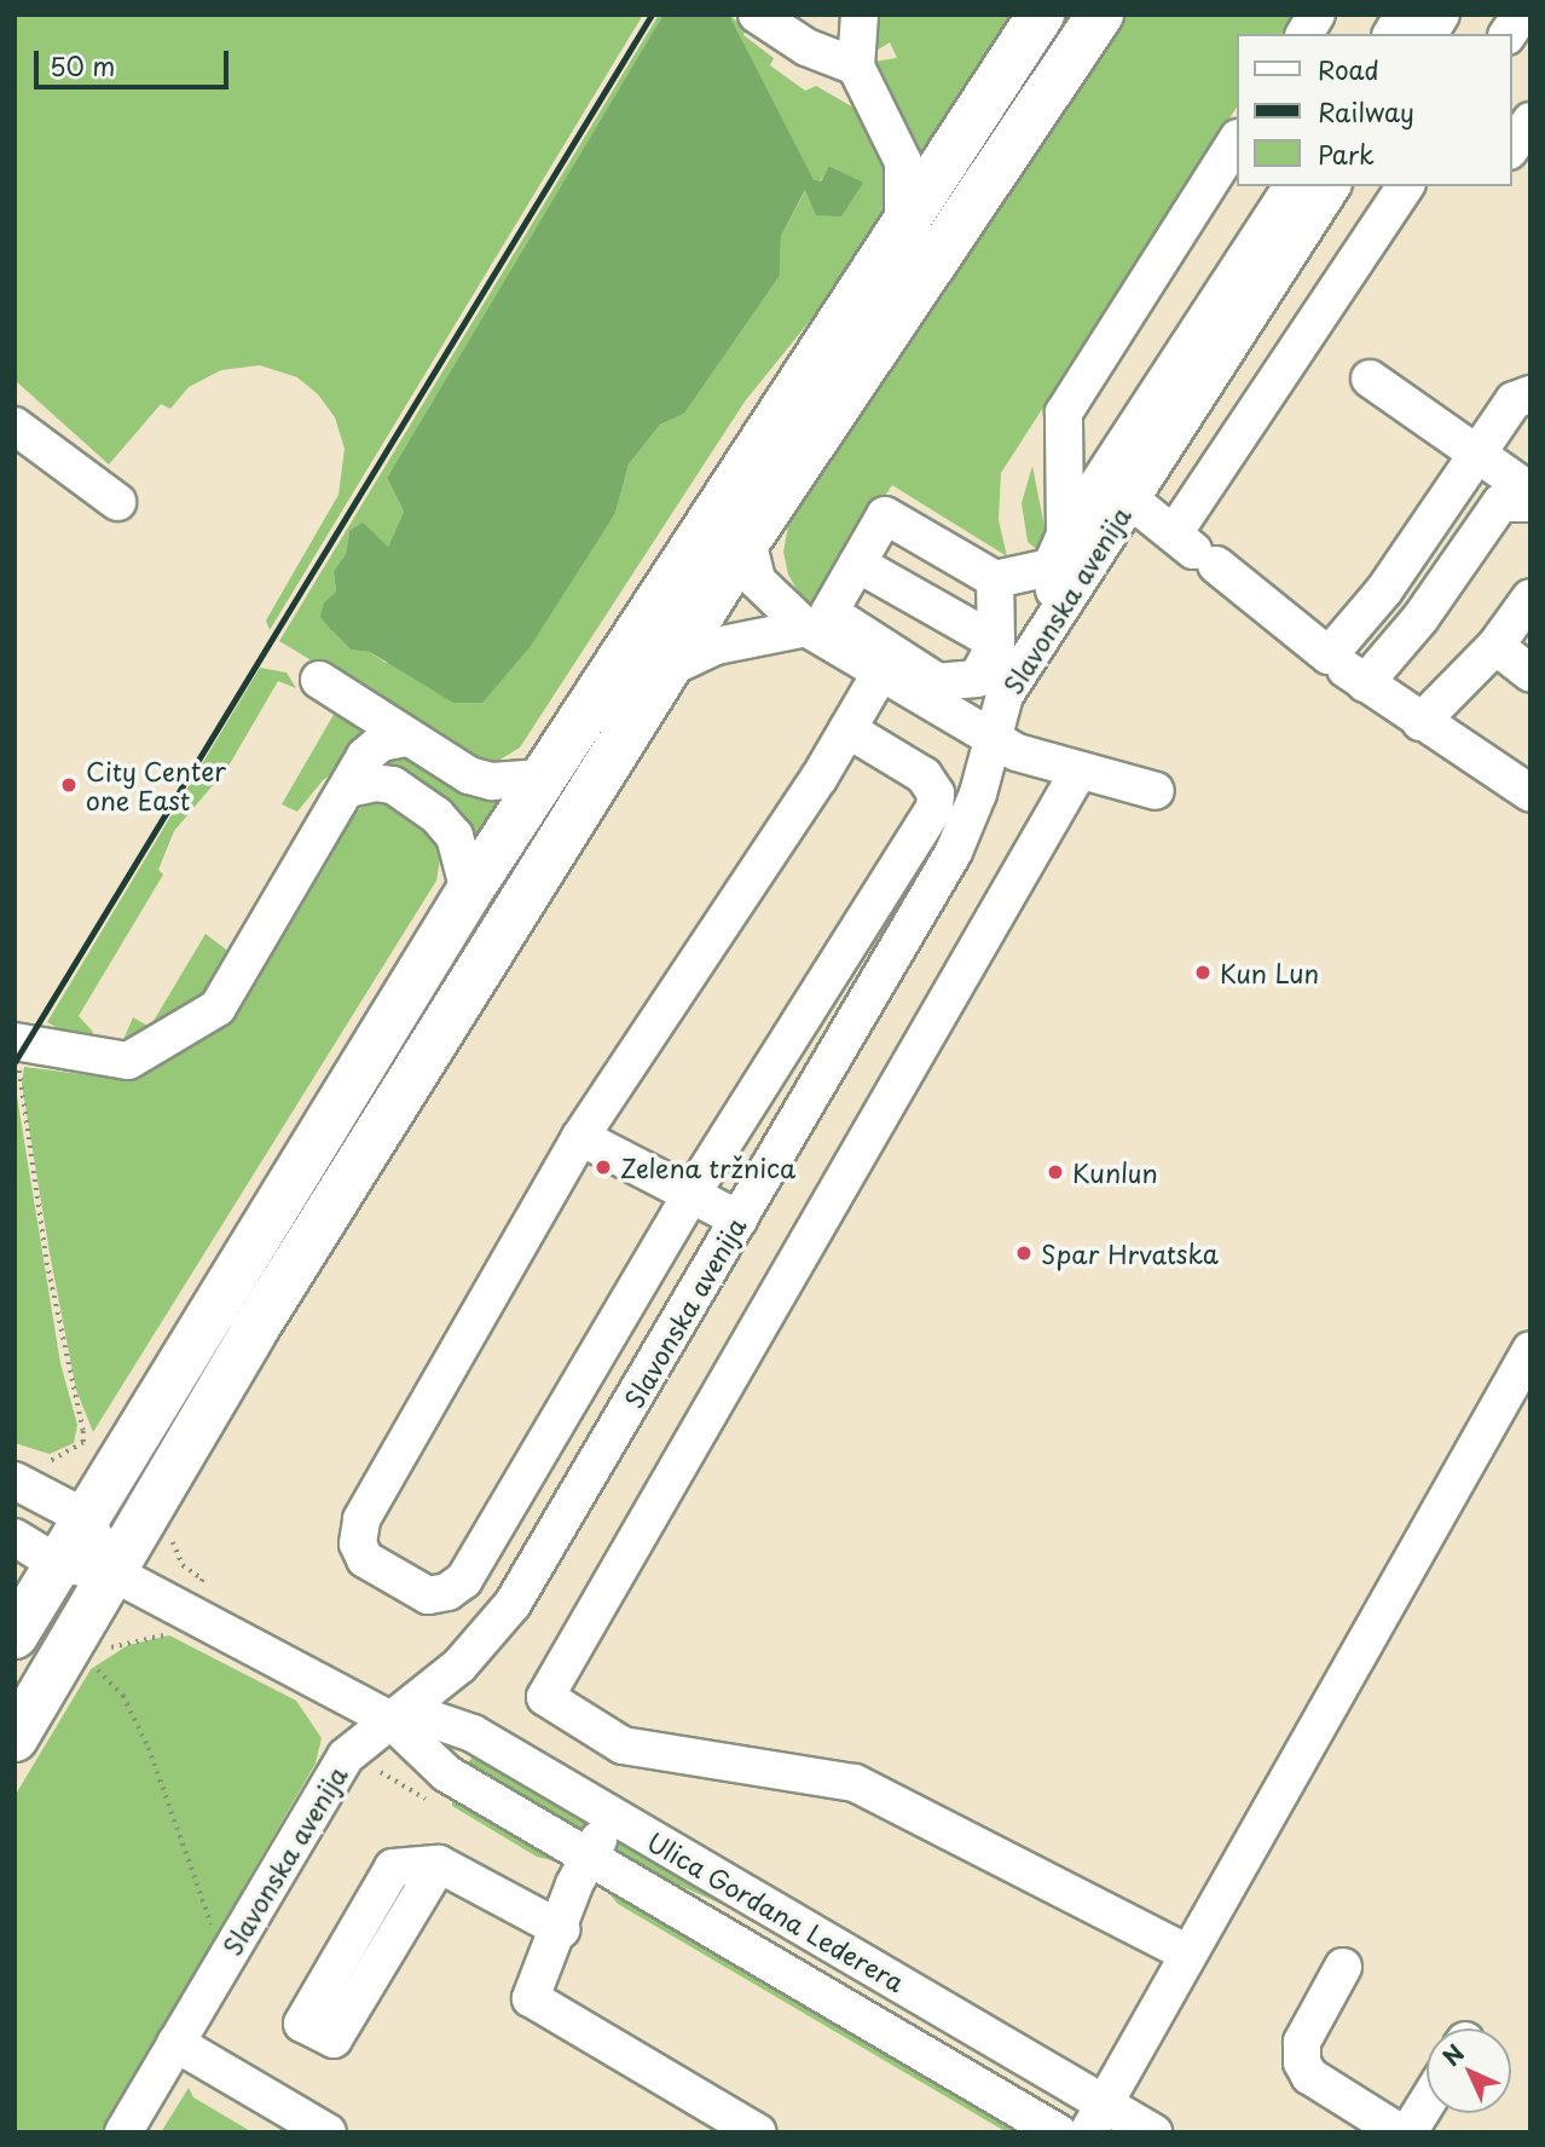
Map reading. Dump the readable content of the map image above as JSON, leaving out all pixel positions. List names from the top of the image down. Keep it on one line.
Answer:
{"streets":{"street":["Slavonska avenija","Ulica Gordana Lederera"]},"crossings":[["Slavonska avenija","Ulica Gordana Lederera"]],"places":["City Center one East","Kun Lun","Zelena tržnica","Kunlun","Spar Hrvatska"],"legend":["Road","Railway","Park"],"scale_bar":"50 m","north":"top left"}
